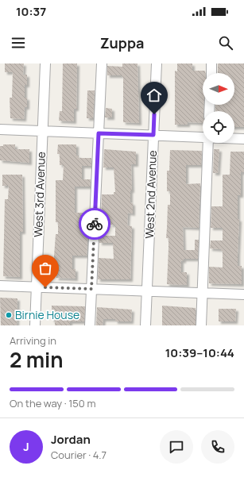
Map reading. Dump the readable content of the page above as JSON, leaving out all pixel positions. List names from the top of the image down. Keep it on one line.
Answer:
{"streets":{"street":["West 3rd Avenue","West 2nd Avenue"]},"places":["Birnie House"],"north":"right","page":{"status":"10:37","header":"Zuppa","heading":["2 min","Arriving in","10:39–10:44"],"panel":["Jordan","Courier · 4.7"],"bar":"On the way · 150 m","round":"J"}}
